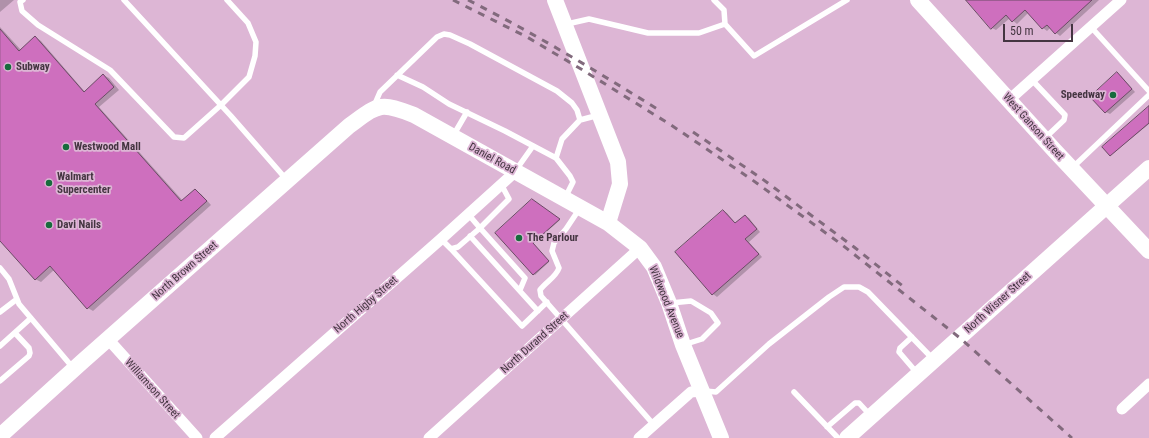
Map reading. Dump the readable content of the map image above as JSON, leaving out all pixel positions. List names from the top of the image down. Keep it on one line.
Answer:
{"streets":{"street":["West Ganson Street","Daniel Road","North Brown Street","Wildwood Avenue","North Wisner Street","North Higby Street","North Durand Street","Williamson Street"]},"crossings":[["West Ganson Street","North Wisner Street"],["Daniel Road","North Brown Street"],["Daniel Road","Wildwood Avenue"],["Daniel Road","North Higby Street"],["North Brown Street","Williamson Street"],["Wildwood Avenue","North Durand Street"]],"places":["Subway","Speedway","Westwood Mall","Walmart Supercenter","Davi Nails","The Parlour"],"scale_bar":"50 m"}
